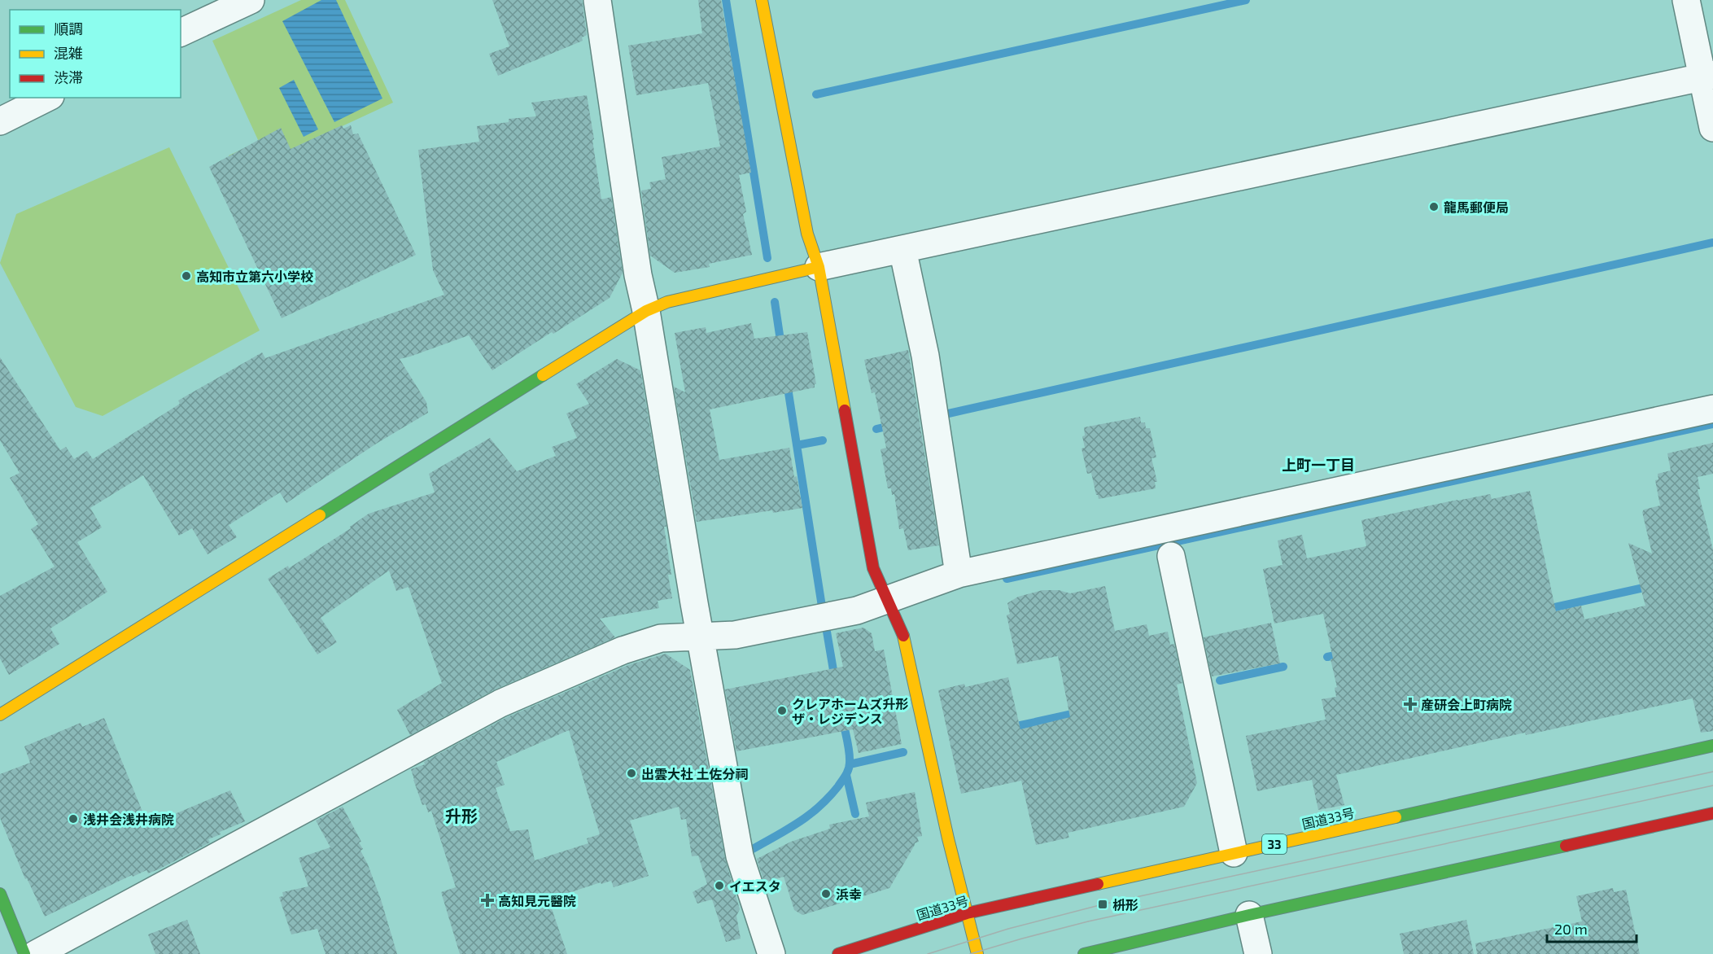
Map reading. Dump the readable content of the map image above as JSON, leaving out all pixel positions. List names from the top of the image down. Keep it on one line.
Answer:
{"streets":{"main road":["国道33号","33"]},"districts":["上町一丁目","升形"],"places":{"other":["龍馬郵便局","高知市立第六小学校","クレアホームズ升形 ザ・レジデンス","出雲大社 土佐分祠","浅井会浅井病院","イエスタ","浜幸"],"health":["産研会上町病院","高知見元醫院"],"transit":["枡形"]},"legend":["順調","混雑","渋滞"],"scale_bar":"20 m"}
